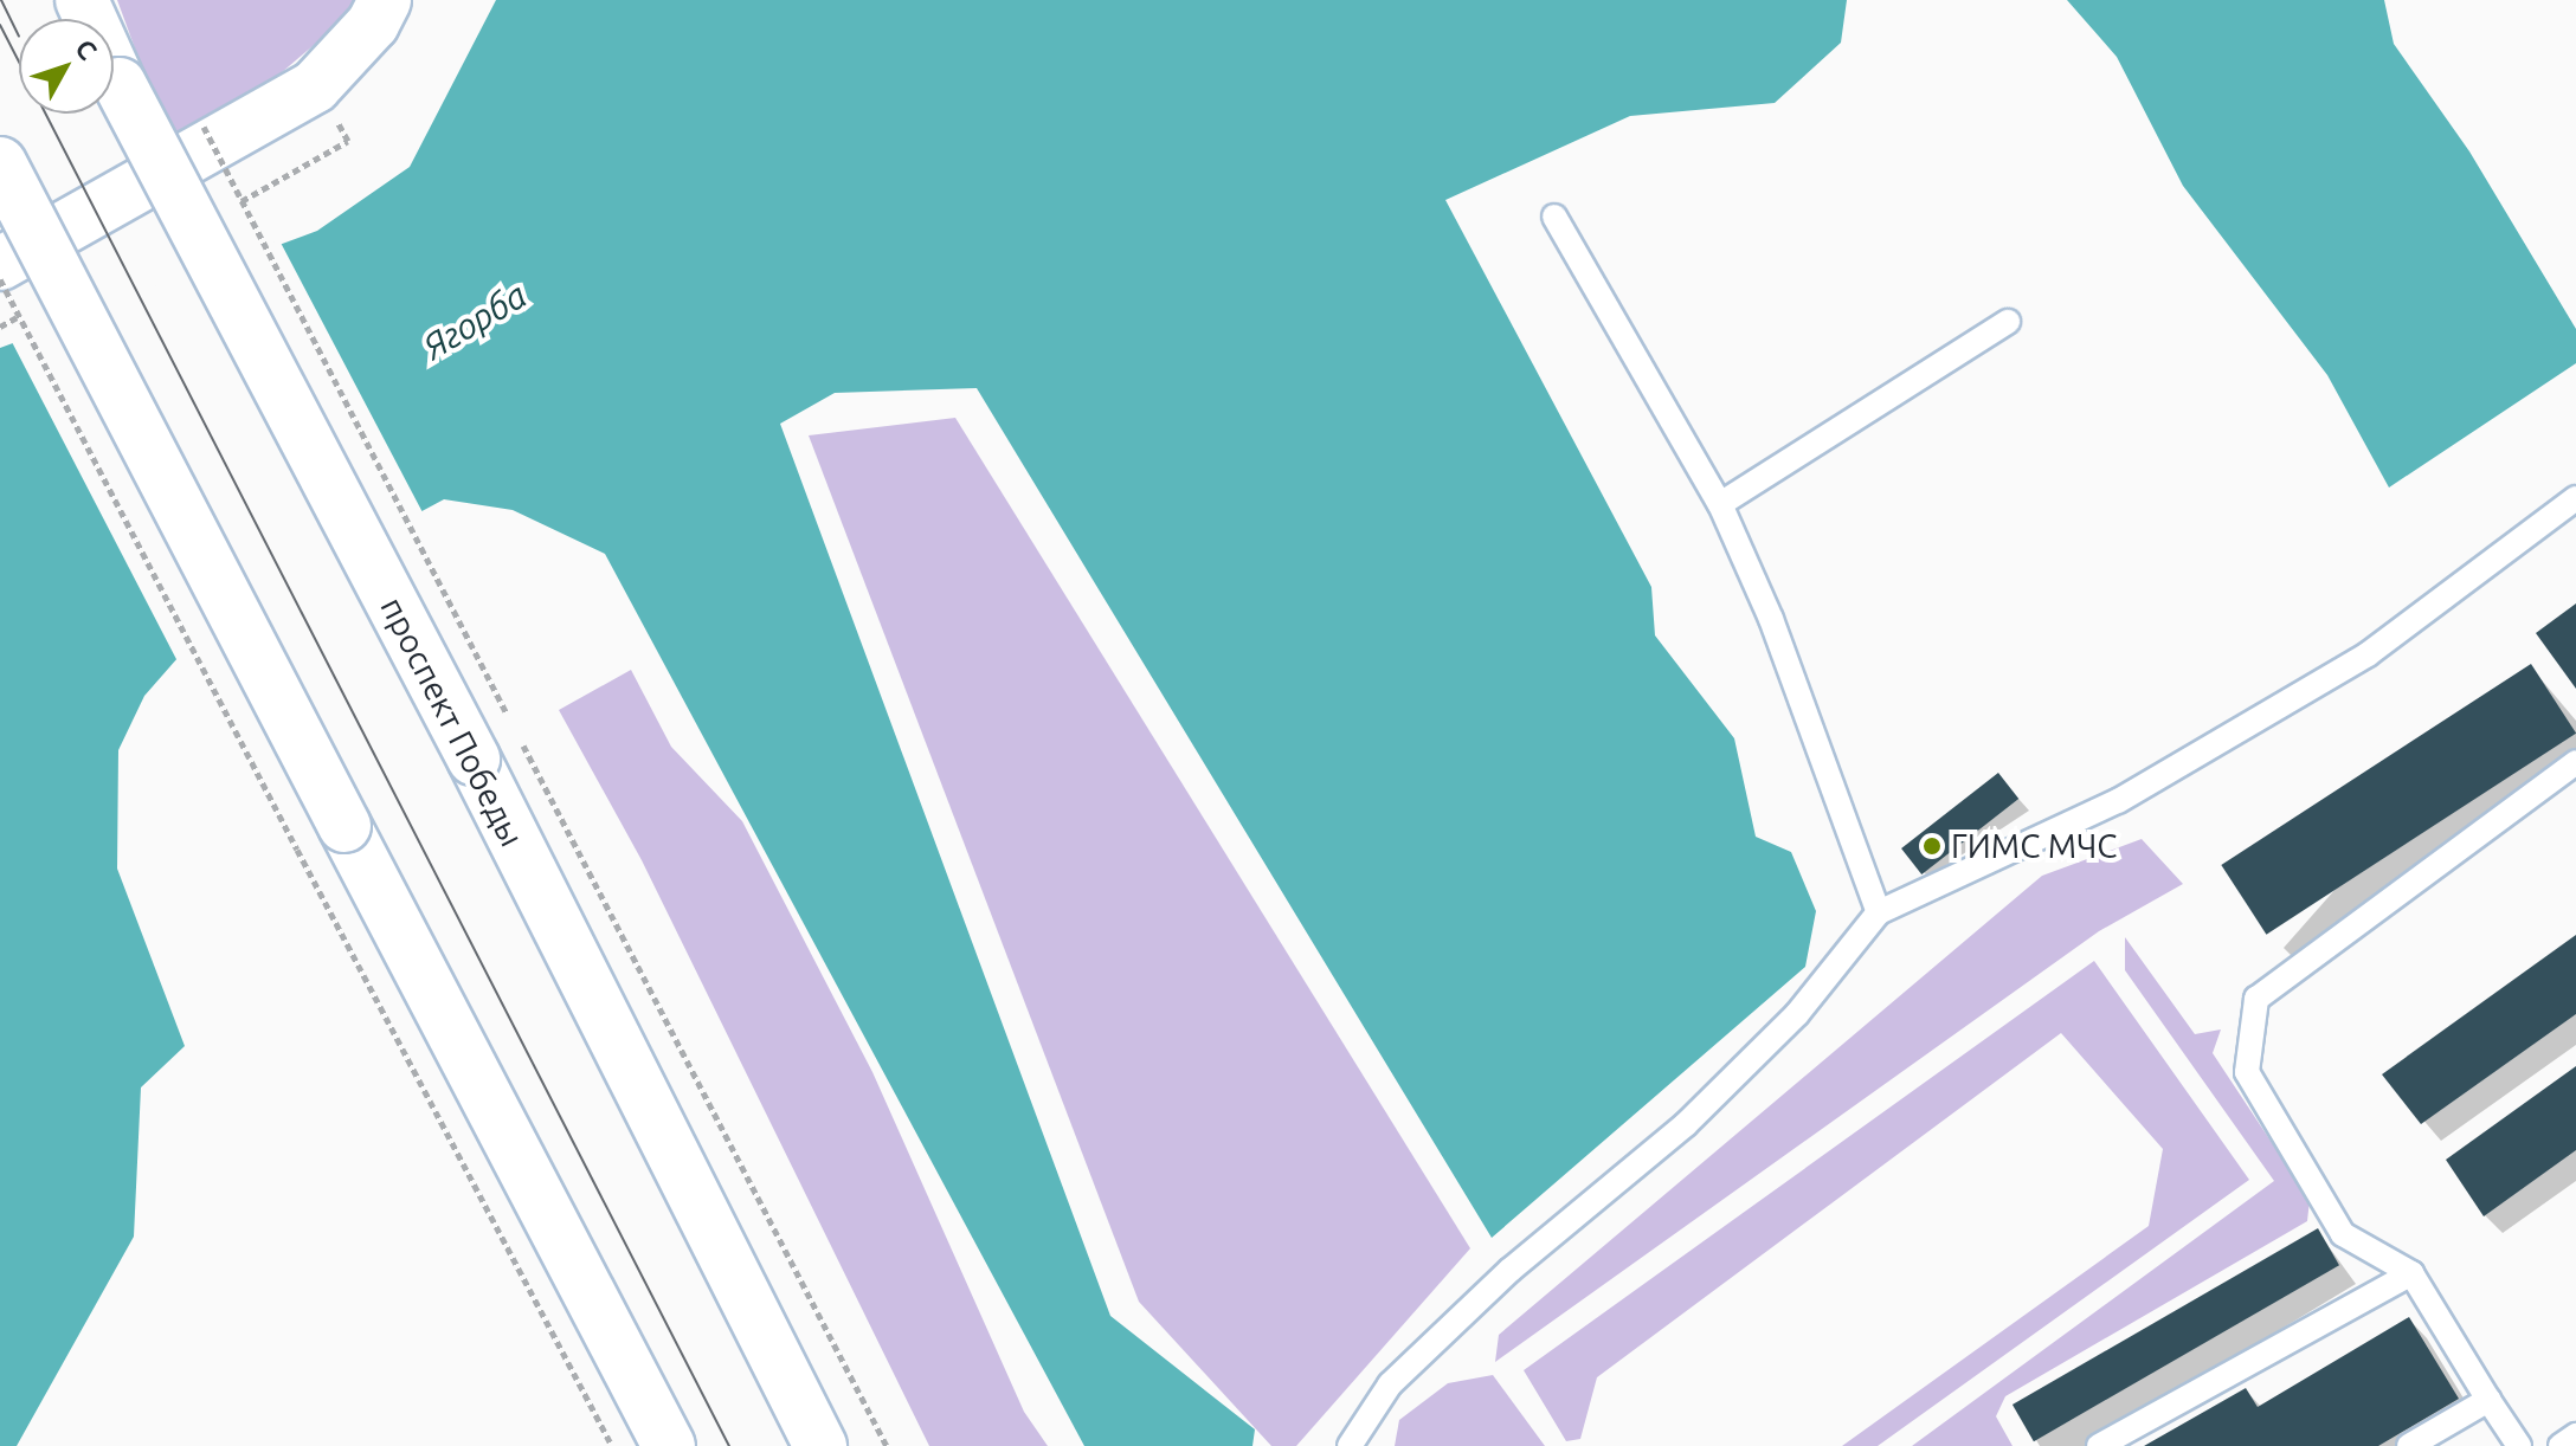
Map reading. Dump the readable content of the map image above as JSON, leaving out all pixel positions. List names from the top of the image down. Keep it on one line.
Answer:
{"streets":{"main road":["проспект Победы"]},"water":["Ягорба"],"places":["ГИМС МЧС"],"north":"top right"}
